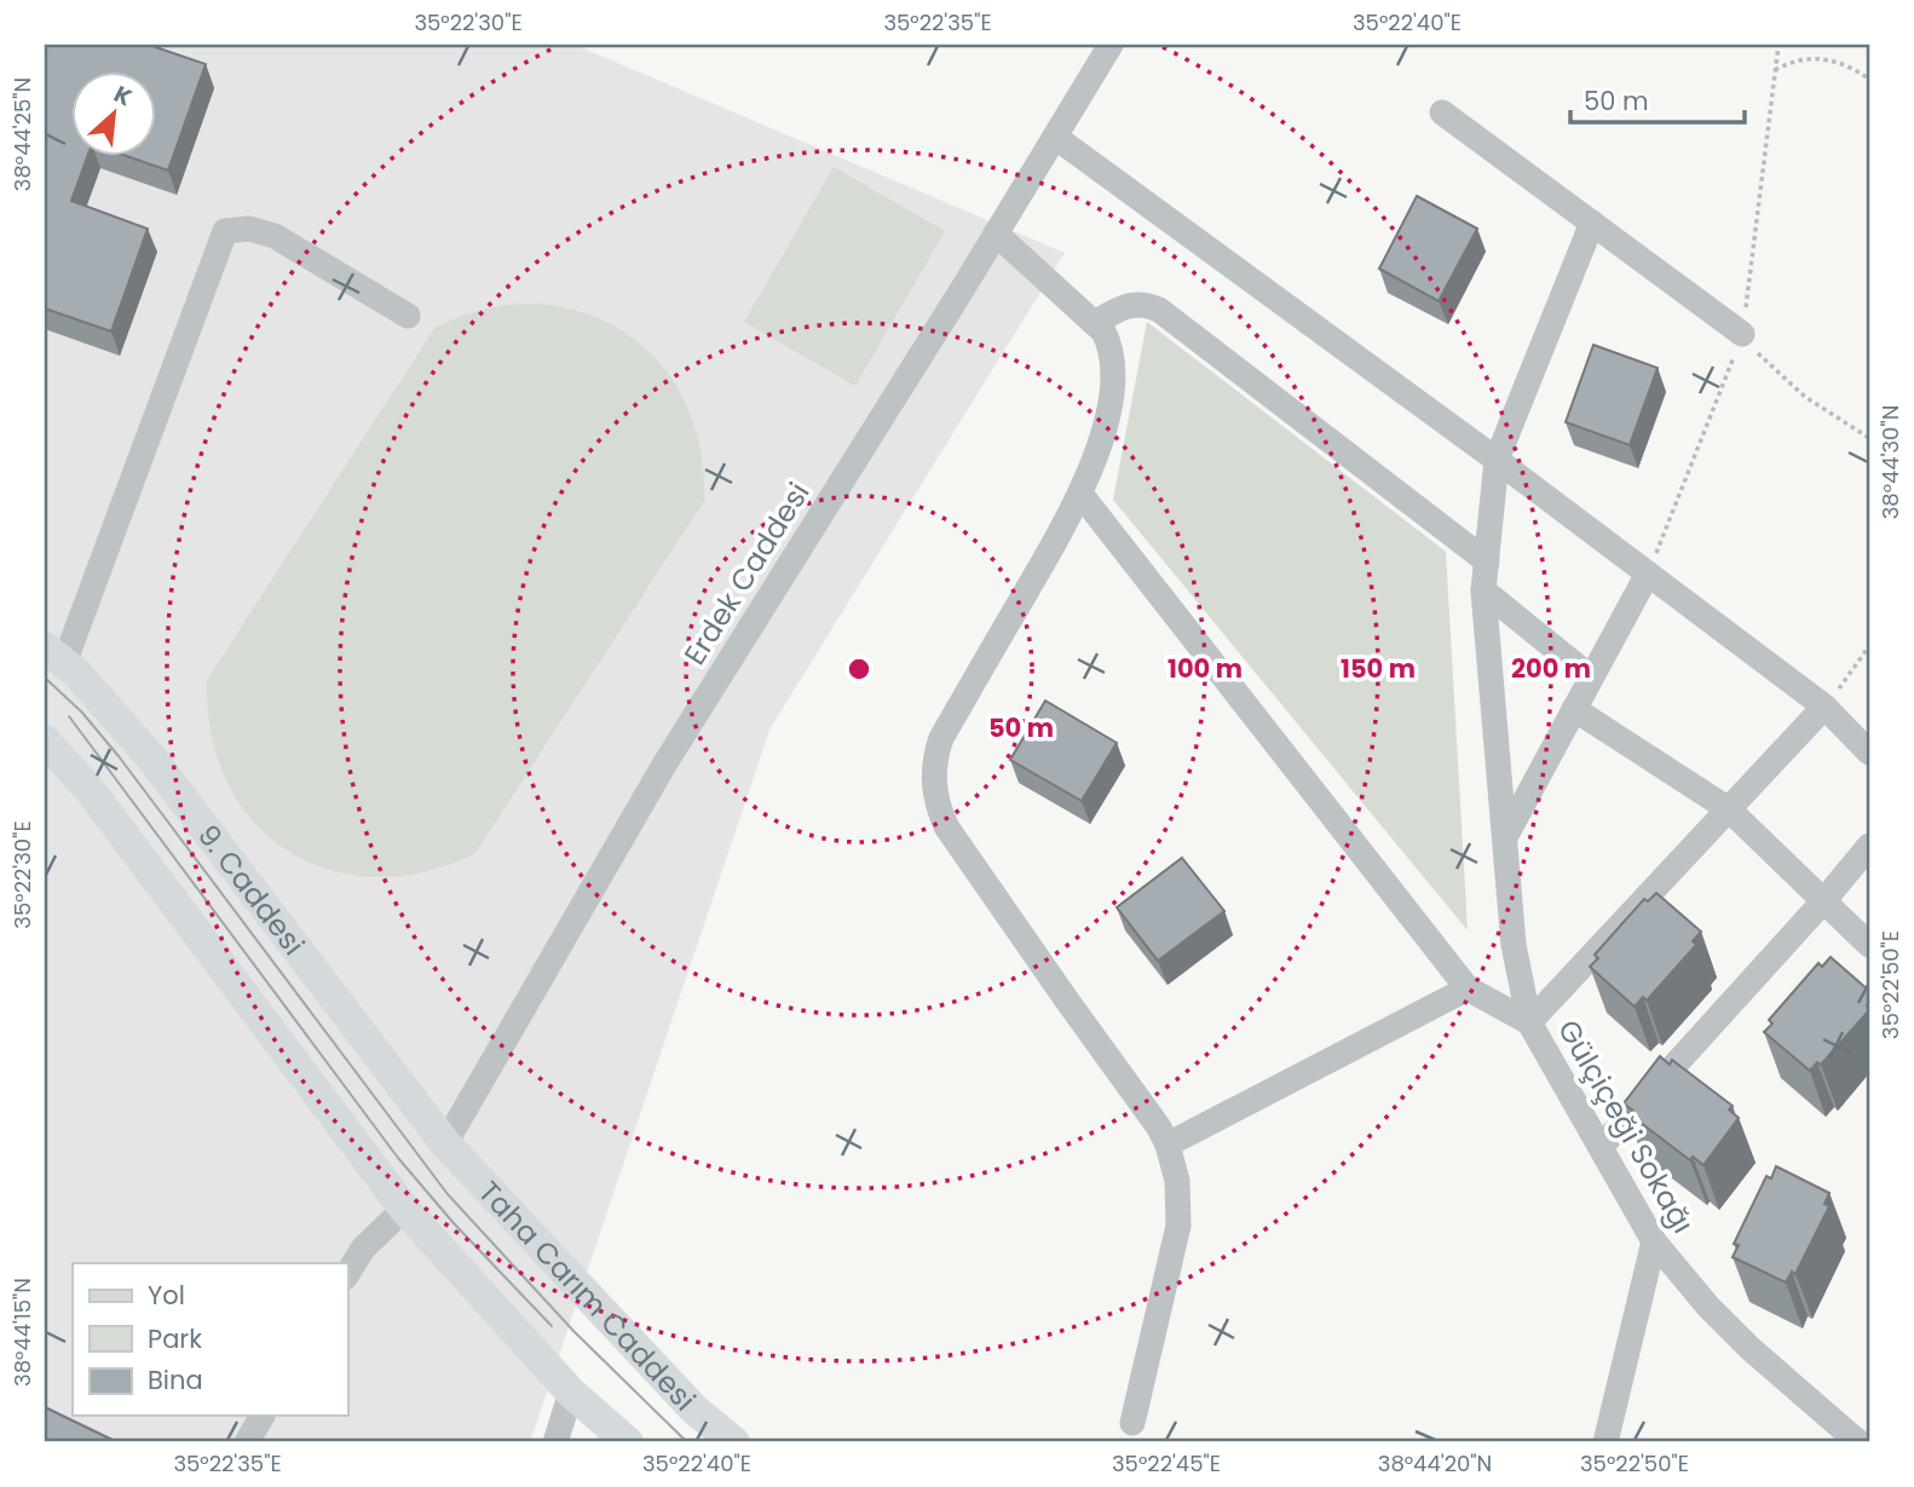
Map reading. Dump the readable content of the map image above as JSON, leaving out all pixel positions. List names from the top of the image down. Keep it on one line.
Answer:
{"streets":{"main road":["9. Caddesi","Taha Carım Caddesi"],"street":["Erdek Caddesi","Gülçiçeği Sokağı"]},"crossings":[["Erdek Caddesi","9. Caddesi"],["Erdek Caddesi","Taha Carım Caddesi"],["9. Caddesi","Taha Carım Caddesi"]],"legend":["Yol","Park","Bina"],"scale_bar":"50 m","north":"top right","coordinates":["35°22'30\"E","35°22'35\"E","35°22'40\"E","38°44'25\"N","38°44'30\"N","35°22'50\"E","38°44'15\"N","35°22'45\"E","38°44'20\"N"],"rings":["100 m","150 m","200 m","50 m"]}
